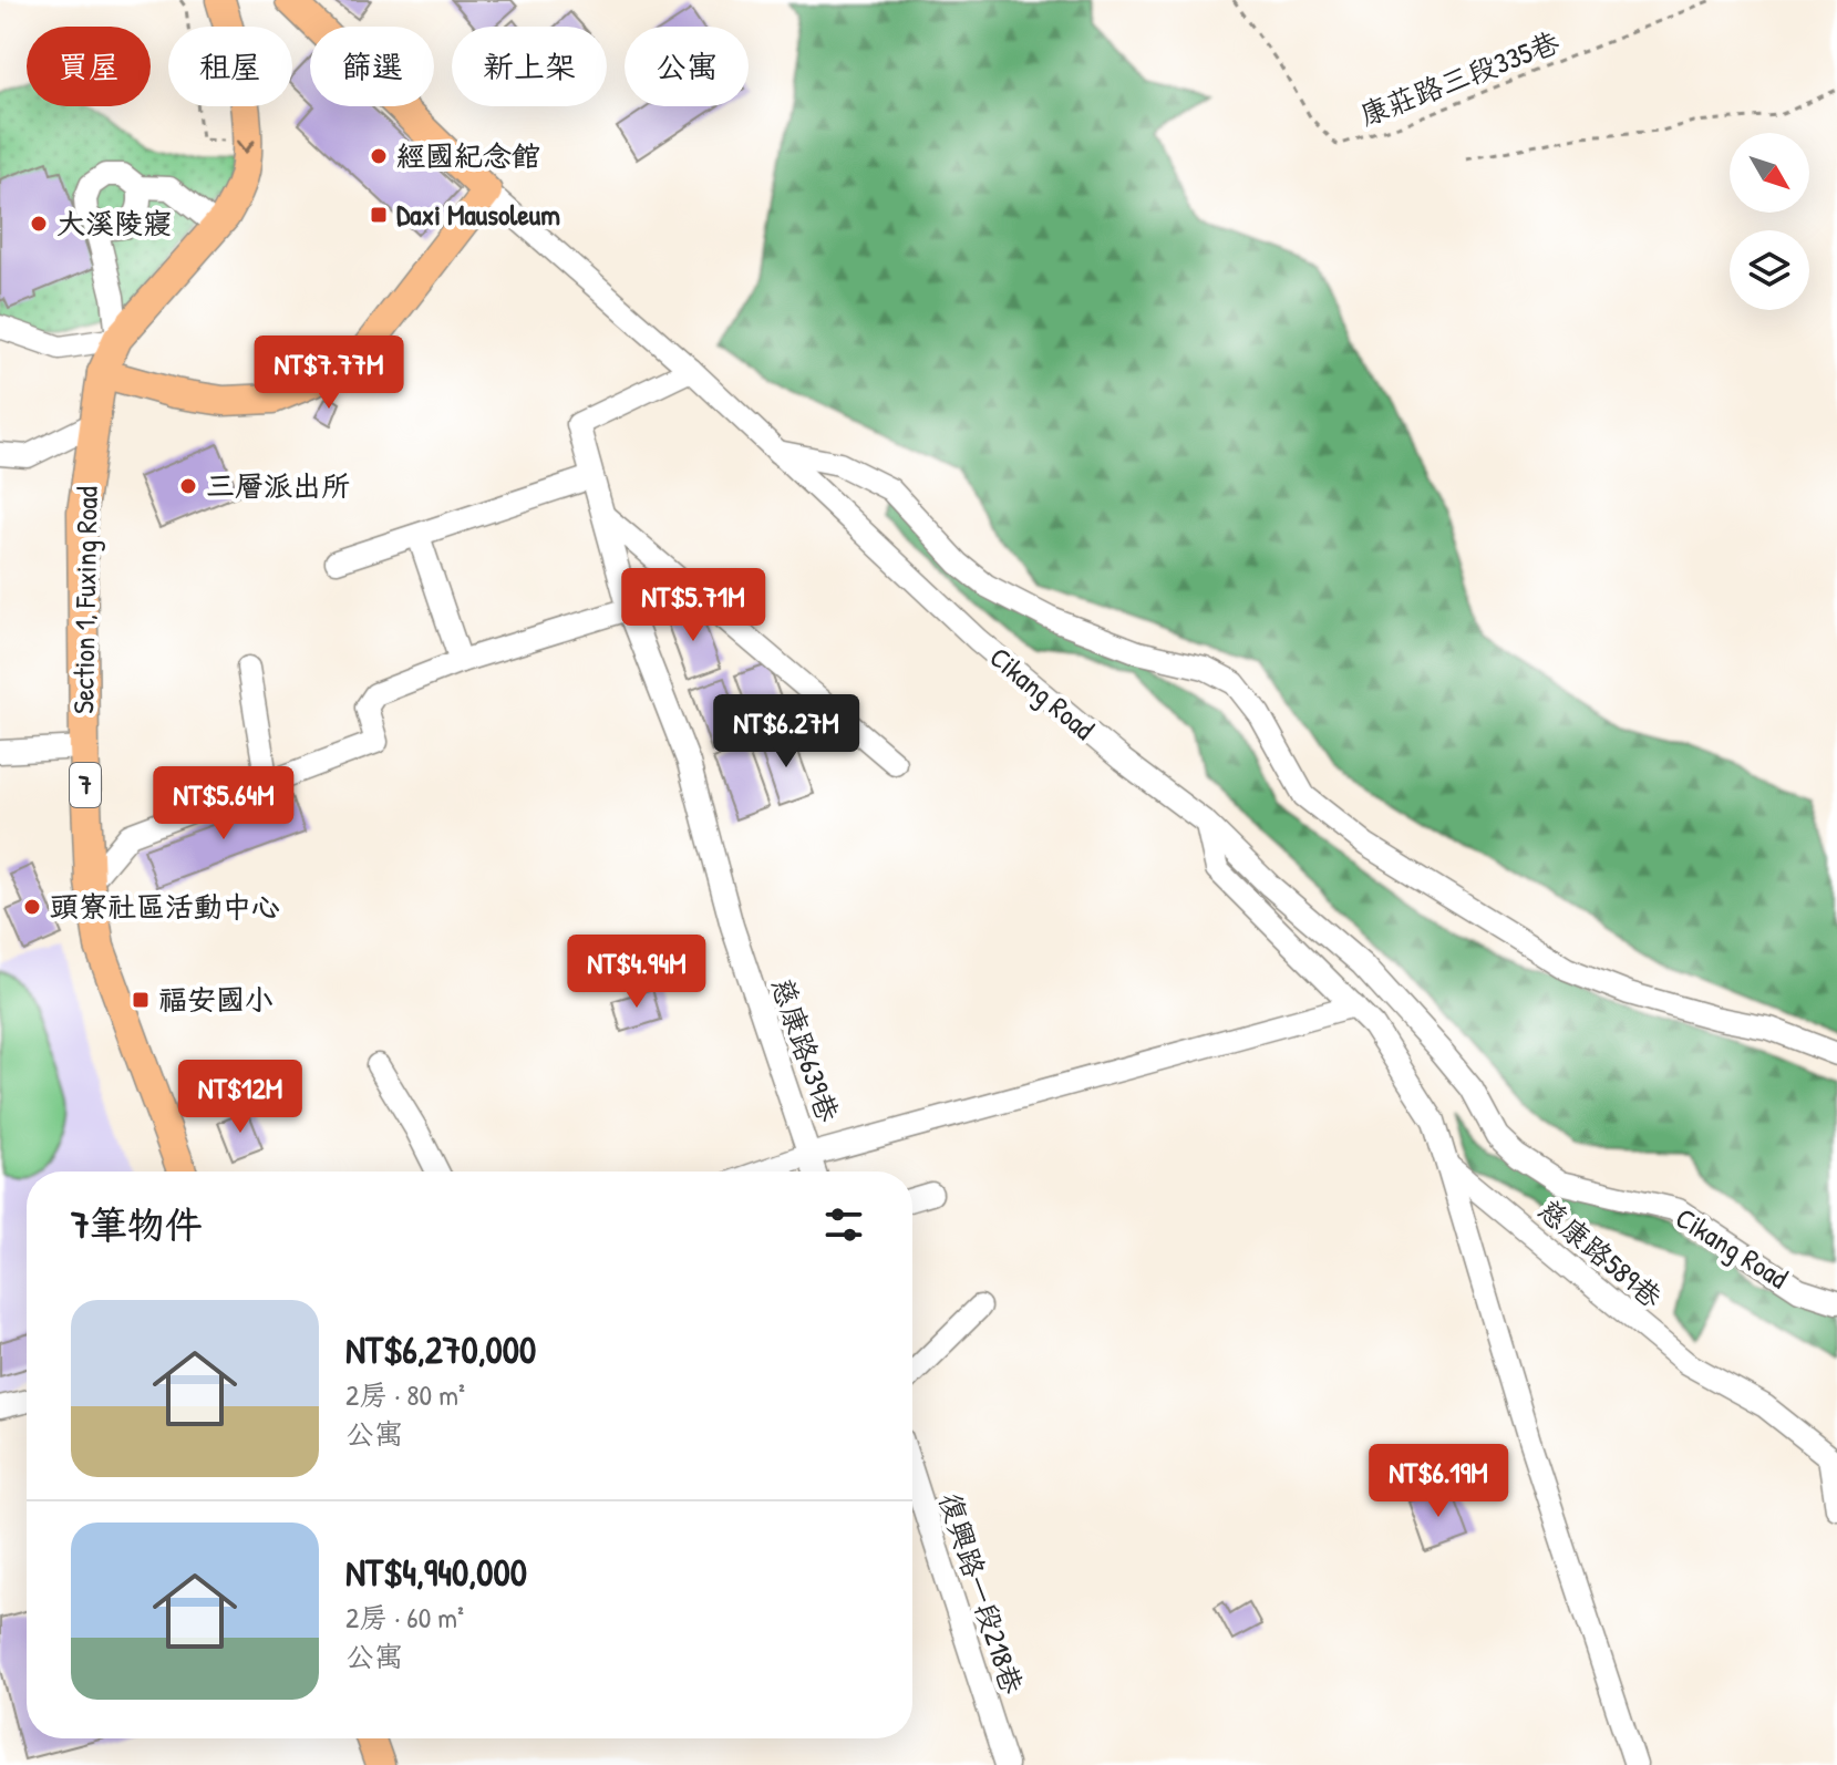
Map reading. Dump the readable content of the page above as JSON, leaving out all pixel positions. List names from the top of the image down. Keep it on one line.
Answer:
{"streets":{"main road":["Section 1, Fuxing Road","Cikang Road","7"],"street":["慈康路639巷","慈康路589巷","復興路一段218巷"],"path":["康莊路三段335巷"]},"crossings":[["Cikang Road","慈康路639巷"]],"places":{"other":["經國紀念館","大溪陵寢","三層派出所","頭寮社區活動中心"],"transit":["Daxi Mausoleum","福安國小"]},"north":"bottom right","page":{"chip":["買屋","租屋","篩選","新上架","公寓"],"price":["NT$7.77M","NT$5.71M","NT$6.27M","NT$5.64M","NT$4.94M","NT$12M","NT$6.19M"],"heading":"7筆物件","list":[{"name":"NT$6,270,000","note":"2房 · 80 m² · 公寓"},{"name":"NT$4,940,000","note":"2房 · 60 m² · 公寓"}]}}
